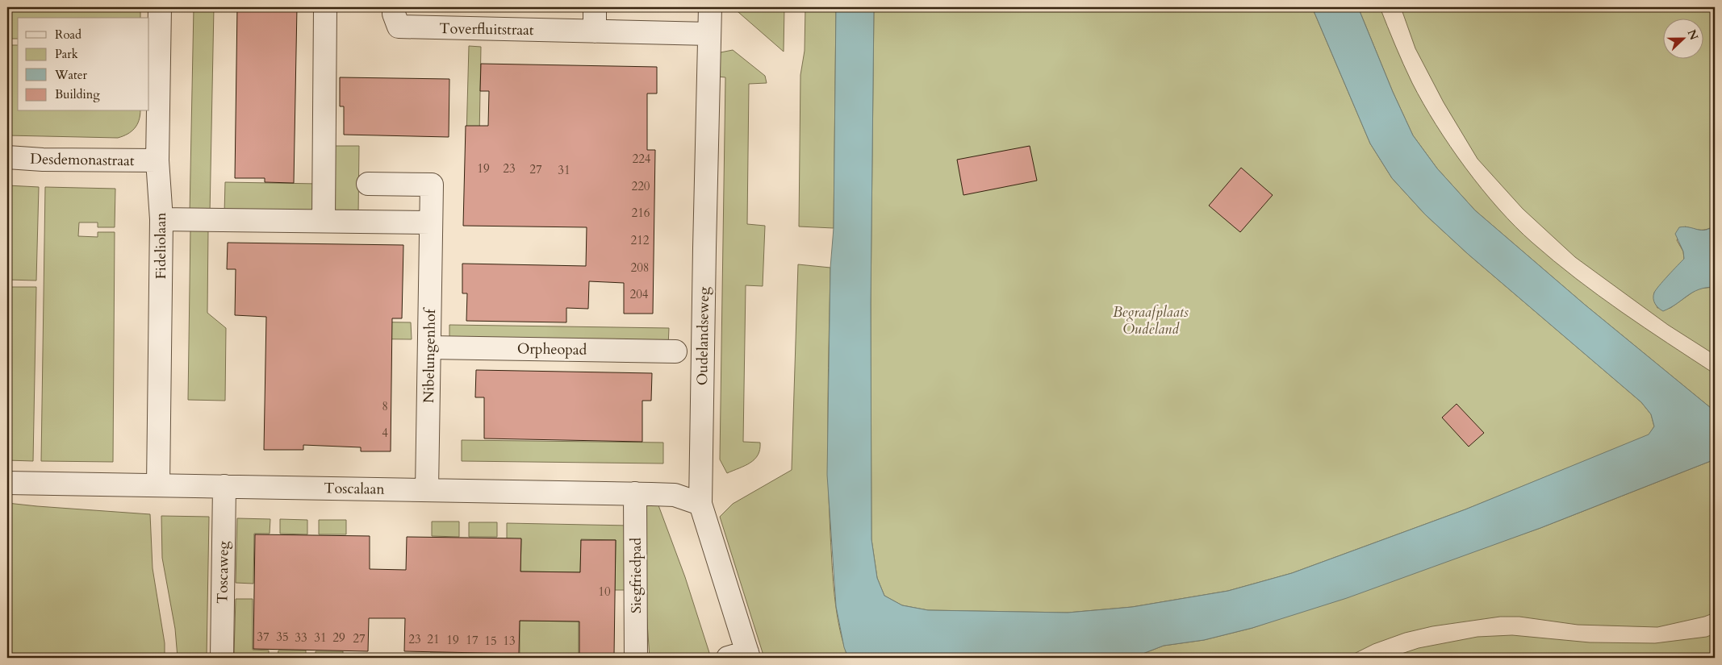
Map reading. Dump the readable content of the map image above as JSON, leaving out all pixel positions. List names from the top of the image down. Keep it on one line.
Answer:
{"streets":{"street":["Toverfluitstraat","Desdemonastraat","Fideliolaan","Oudelandseweg","Orpheopad","Nibelungenhof","Toscalaan","Toscaweg","Siegfriedpad"]},"crossings":[["Toverfluitstraat","Oudelandseweg"],["Desdemonastraat","Fideliolaan"],["Fideliolaan","Toscalaan"],["Oudelandseweg","Toscalaan"],["Orpheopad","Nibelungenhof"],["Nibelungenhof","Toscalaan"],["Toscalaan","Toscaweg"],["Toscalaan","Siegfriedpad"]],"parks":["Begraafplaats Oudeland"],"house_numbers":["224","19","23","27","31","220","216","212","208","204","8","4","10","37","35","33","31","29","27","23","21","19","17","15","13"],"legend":["Road","Park","Water","Building"],"north":"right"}
